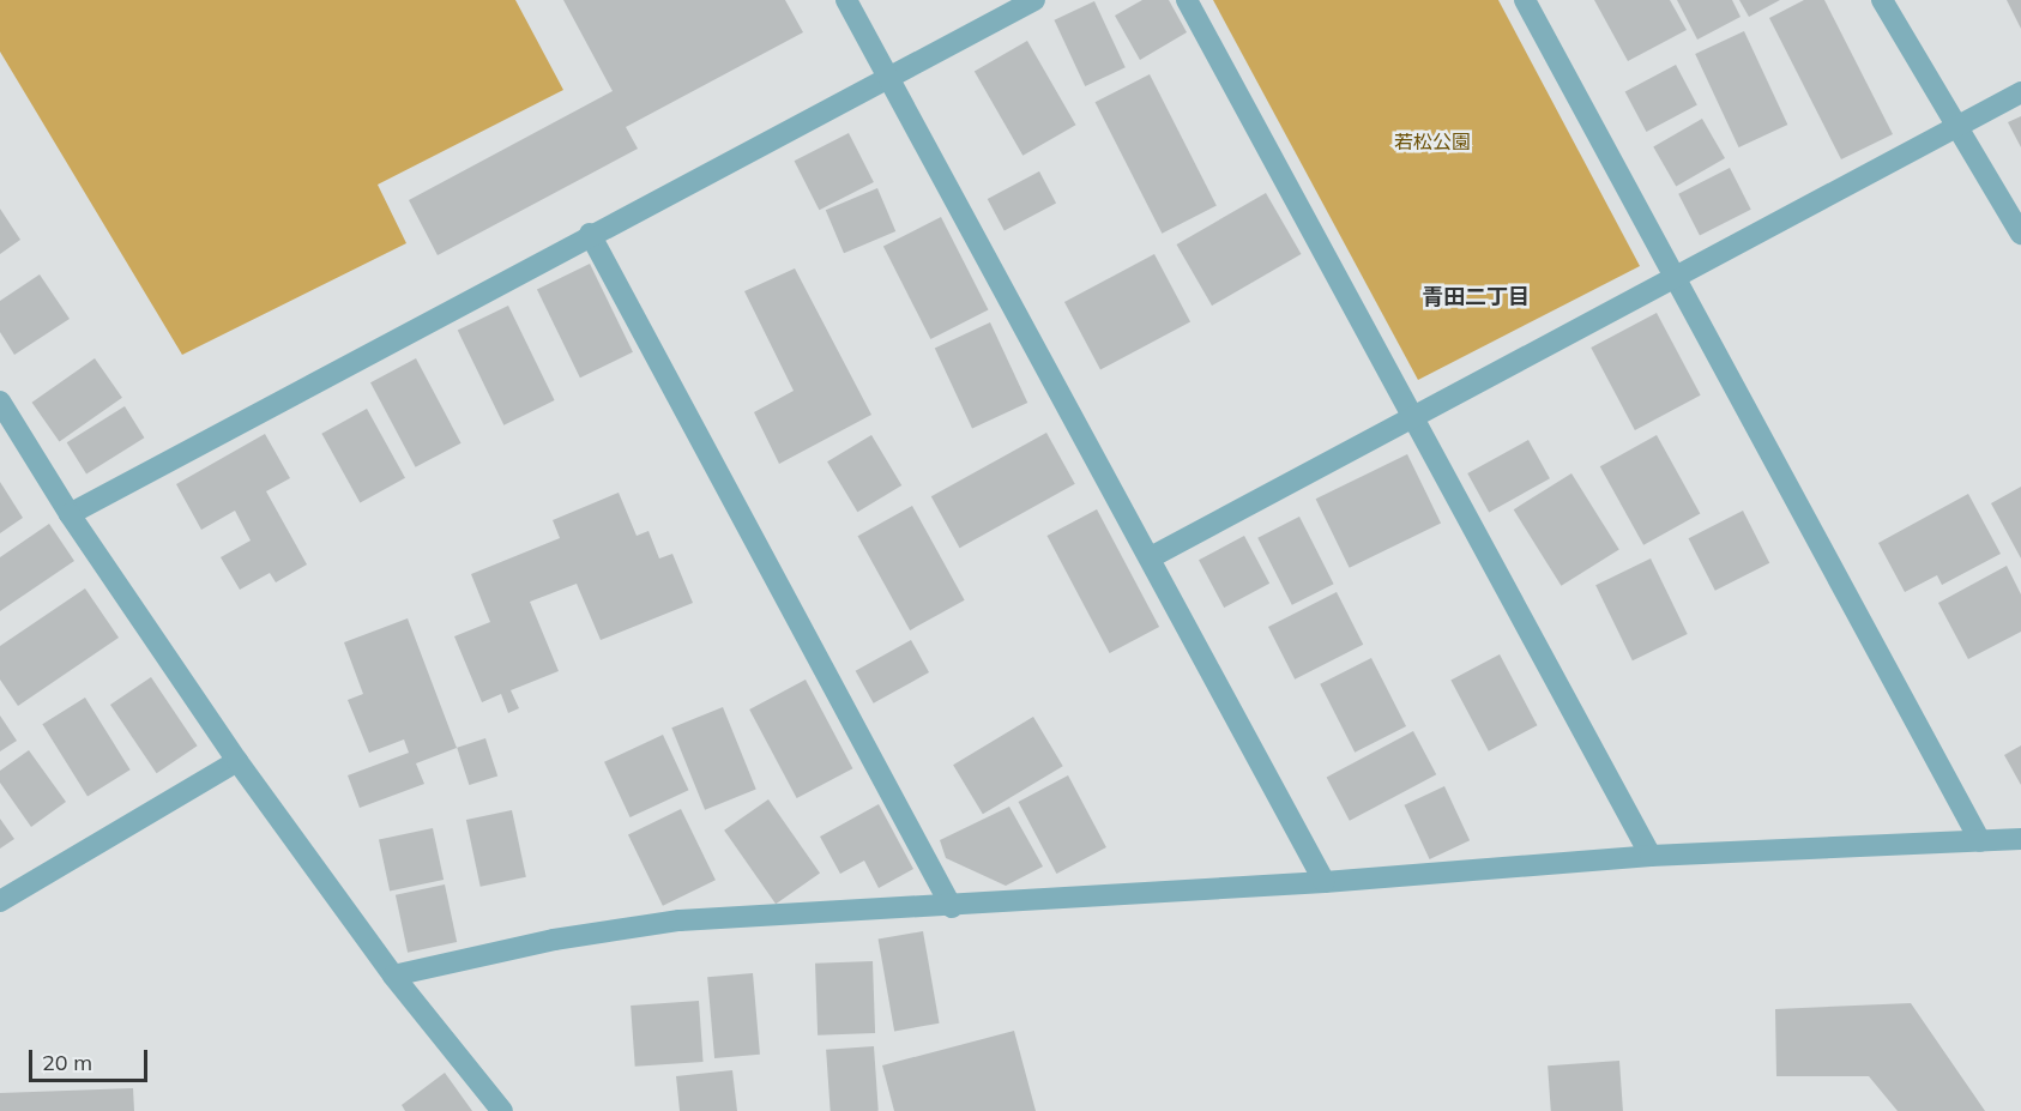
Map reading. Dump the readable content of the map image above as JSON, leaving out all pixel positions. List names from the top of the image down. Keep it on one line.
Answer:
{"districts":["青田二丁目"],"parks":["若松公園"],"scale_bar":"20 m"}
